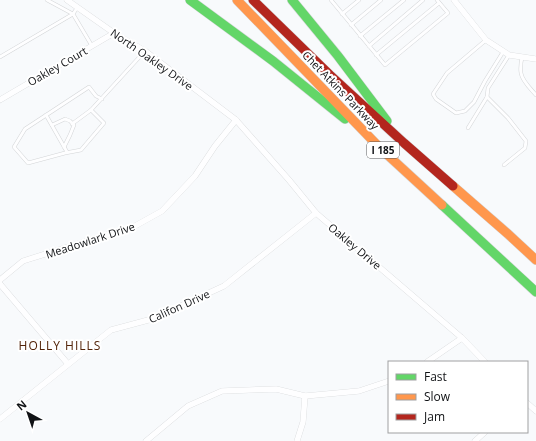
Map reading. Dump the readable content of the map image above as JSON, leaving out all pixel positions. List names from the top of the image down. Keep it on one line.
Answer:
{"streets":{"highway":["Chet Atkins Parkway","I 185"],"street":["North Oakley Drive","Oakley Court","Meadowlark Drive","Oakley Drive","Califon Drive"]},"crossings":[["North Oakley Drive","Oakley Court"],["North Oakley Drive","Meadowlark Drive"],["North Oakley Drive","Oakley Drive"],["Meadowlark Drive","Oakley Drive"],["Oakley Drive","Califon Drive"]],"districts":["HOLLY HILLS"],"legend":["Fast","Slow","Jam"],"north":"top left"}
